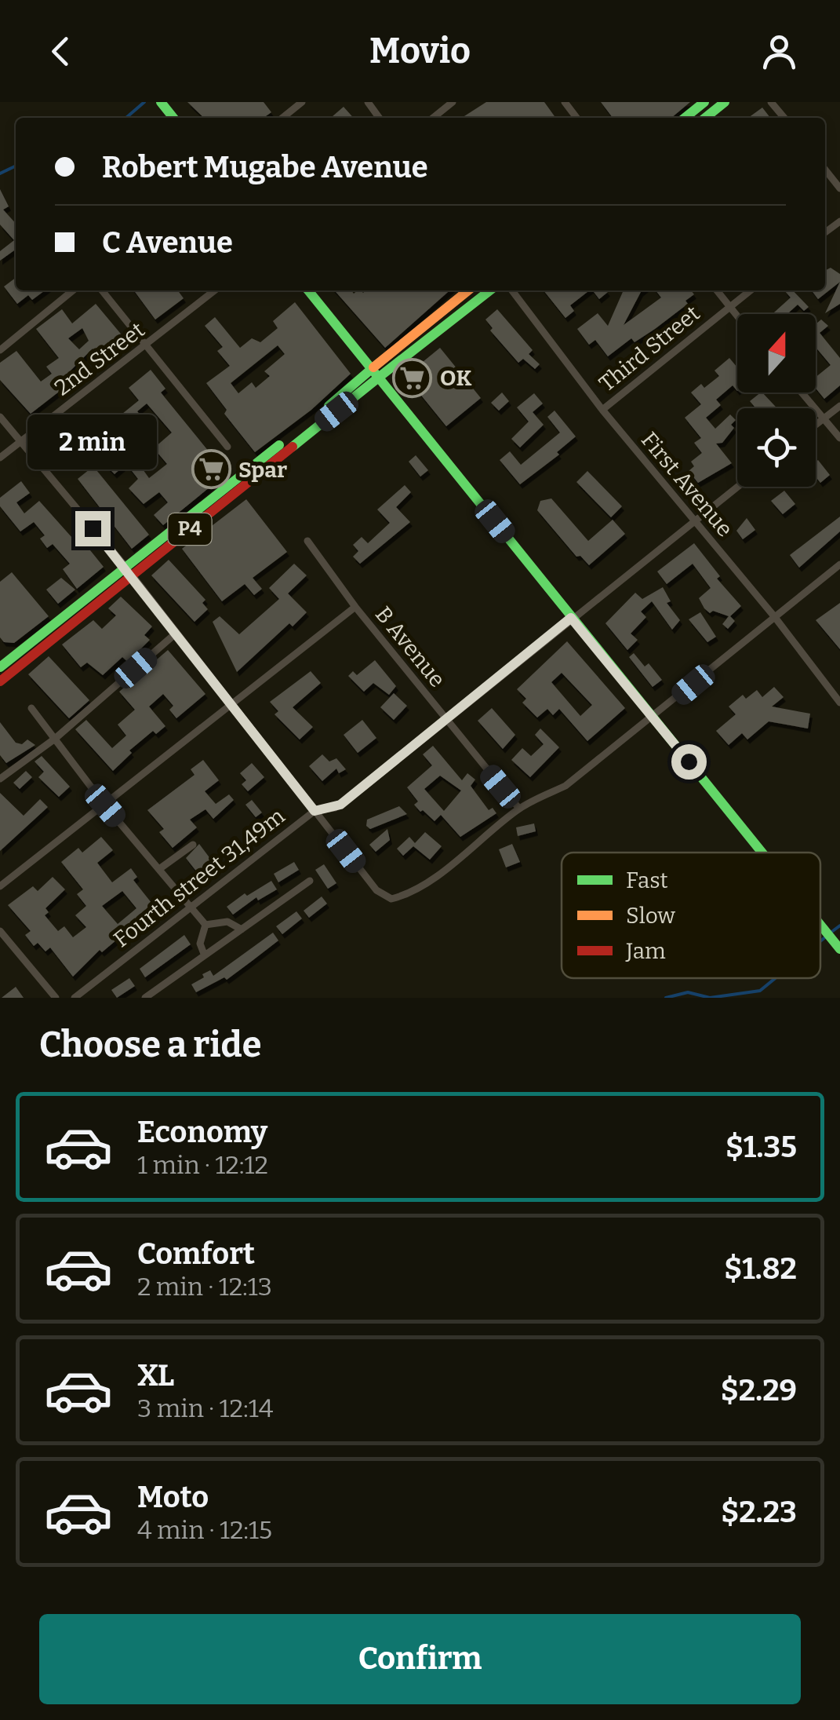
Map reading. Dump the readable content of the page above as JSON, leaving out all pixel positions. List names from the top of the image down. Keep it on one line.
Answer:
{"streets":{"main road":["P4"],"street":["Third Street","2nd Street","First Avenue","B Avenue","Fourth street 31,49m"]},"crossings":[["Third Street","First Avenue"],["First Avenue","Fourth street 31,49m"],["B Avenue","Fourth street 31,49m"]],"places":{"supermarket":["OK","Spar"]},"legend":["Fast","Slow","Jam"],"north":"top","page":{"header":"Movio","banner":["Robert Mugabe Avenue","C Avenue"],"bubble":"2 min","heading":"Choose a ride","list":[{"name":"Economy","note":"1 min · 12:12","value":"$1.35"},{"name":"Comfort","note":"2 min · 12:13","value":"$1.82"},{"name":"XL","note":"3 min · 12:14","value":"$2.29"},{"name":"Moto","note":"4 min · 12:15","value":"$2.23"}],"buttons":"Confirm"}}
